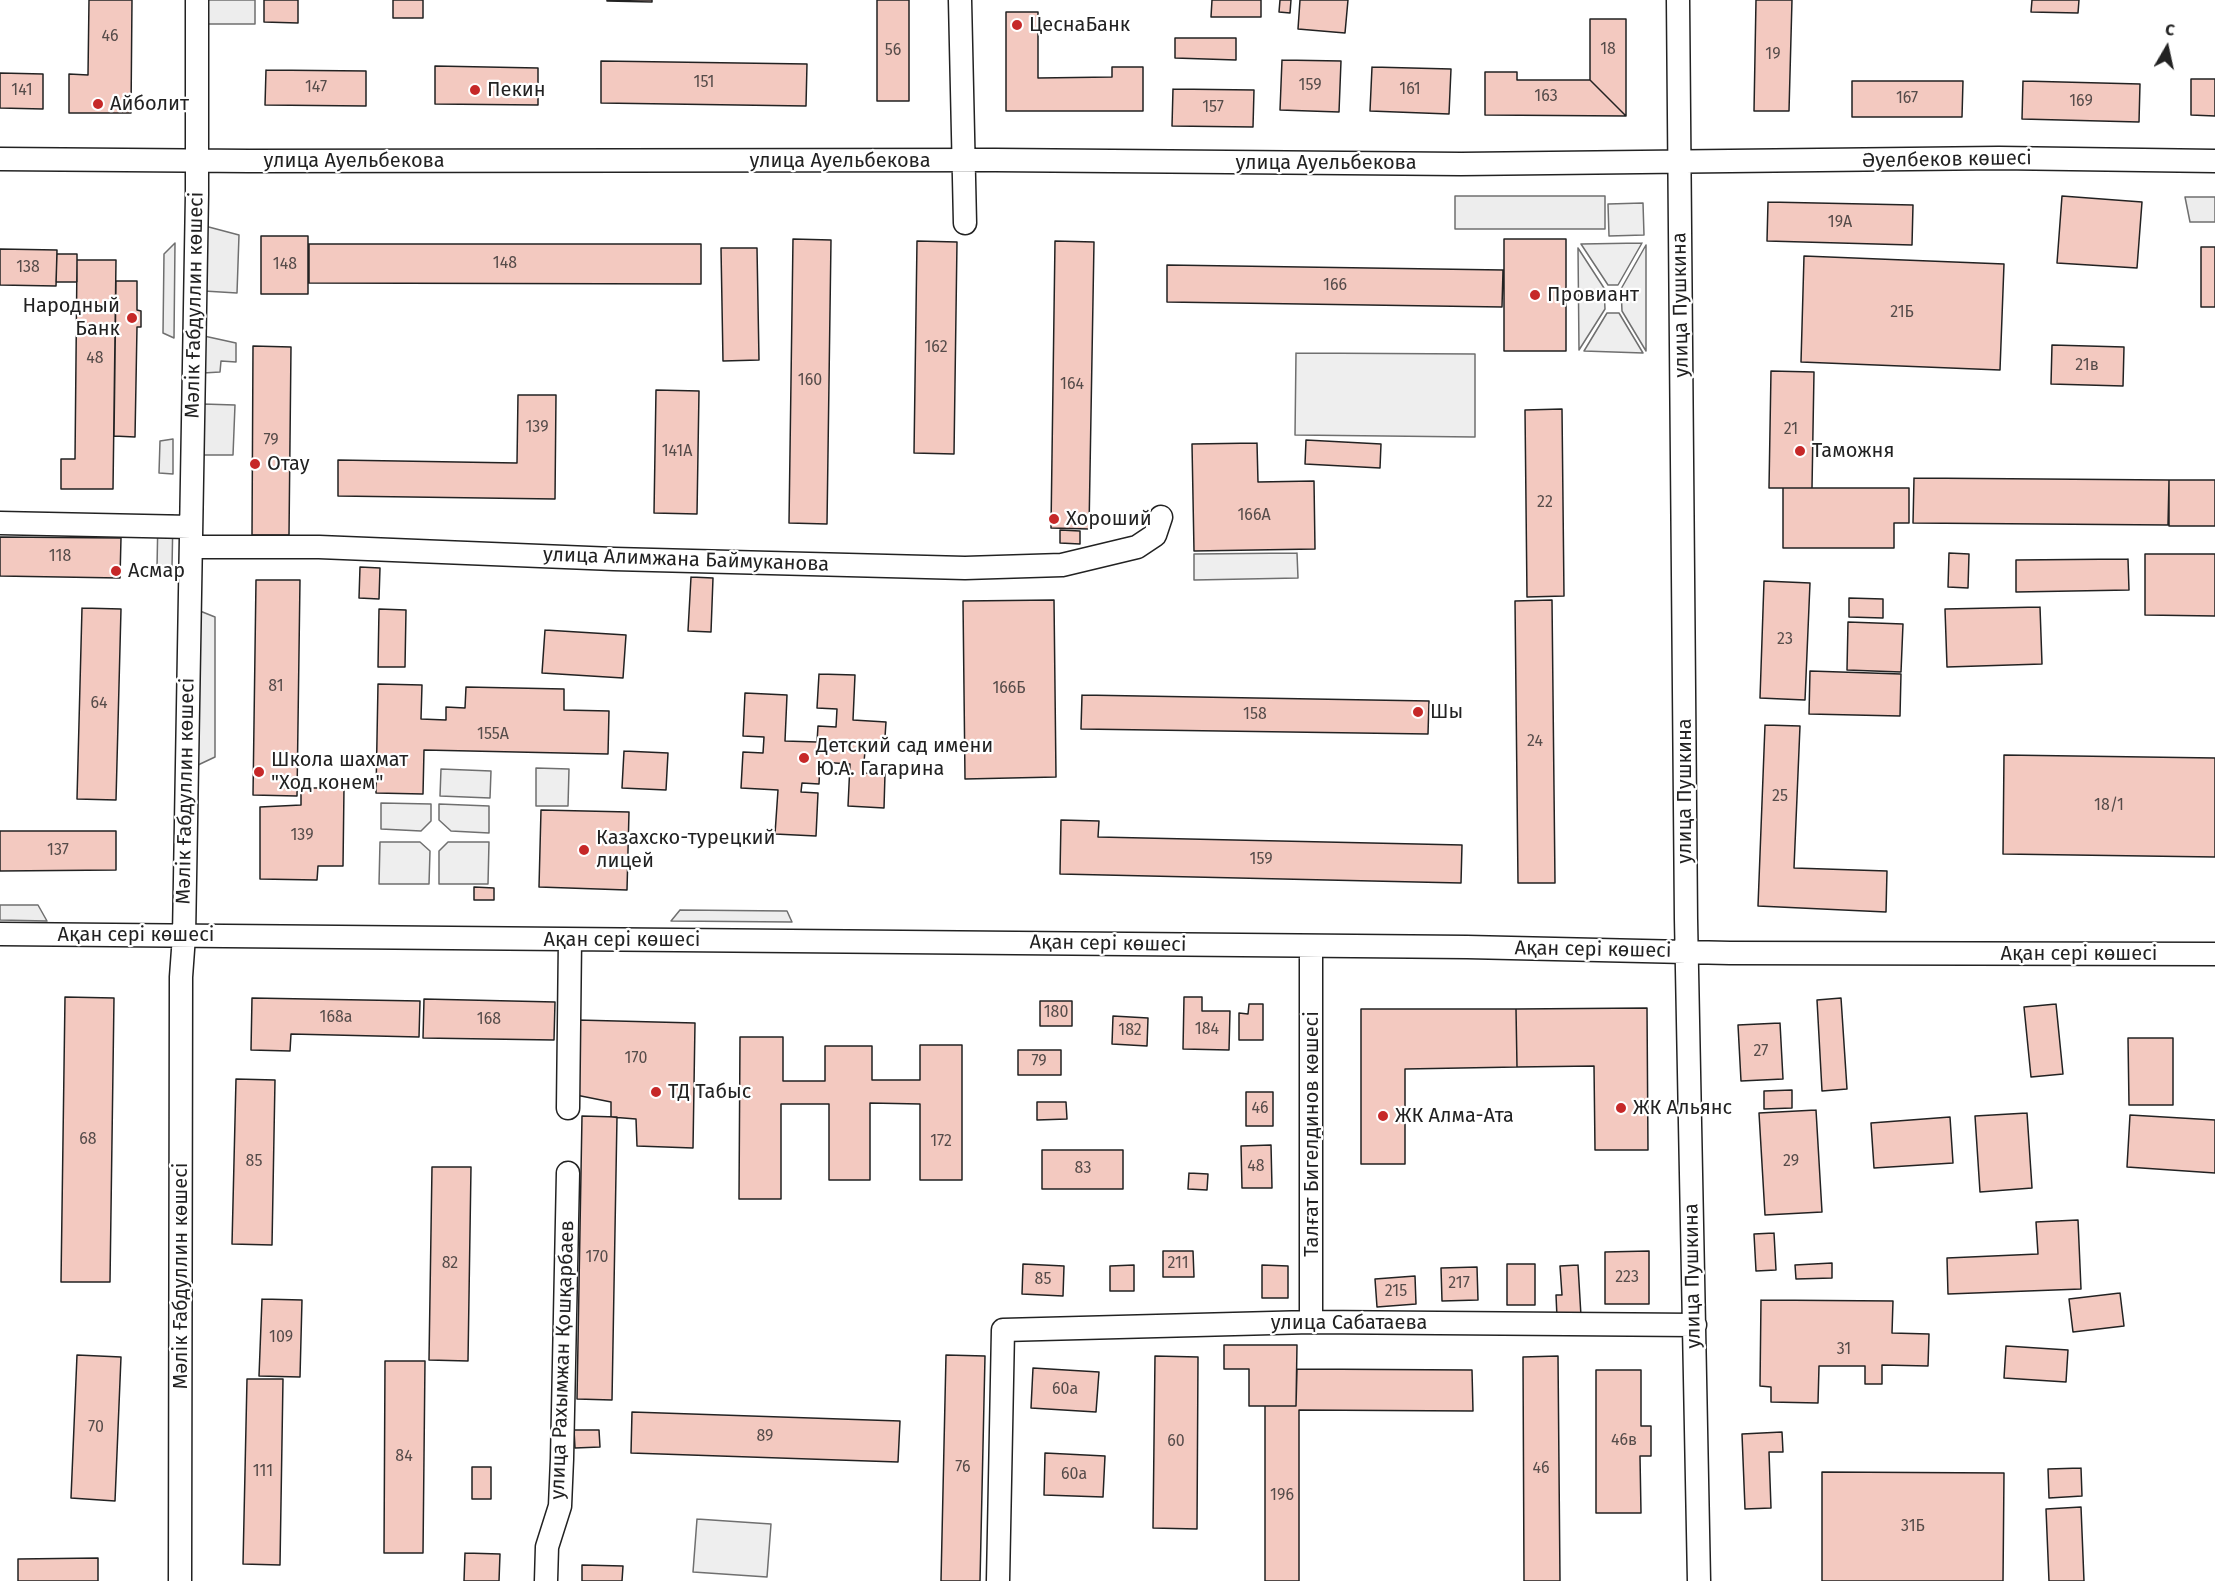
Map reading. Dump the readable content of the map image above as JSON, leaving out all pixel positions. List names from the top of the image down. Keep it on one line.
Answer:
{"streets":{"street":["Әуелбеков көшесі","улица Ауельбекова","Мәлік Ғабдуллин көшесі","улица Пушкина","улица Алимжана Баймуканова","Ақан сері көшесі","Талғат Бигелдинов көшесі","улица Сабатаева","улица Рахымжан Қошқарбаев"]},"crossings":[["Әуелбеков көшесі","улица Ауельбекова"],["Әуелбеков көшесі","улица Пушкина"],["улица Ауельбекова","Мәлік Ғабдуллин көшесі"],["улица Ауельбекова","улица Пушкина"],["Мәлік Ғабдуллин көшесі","улица Алимжана Баймуканова"],["Мәлік Ғабдуллин көшесі","Ақан сері көшесі"],["улица Пушкина","Ақан сері көшесі"],["улица Пушкина","улица Сабатаева"],["Ақан сері көшесі","Талғат Бигелдинов көшесі"],["Талғат Бигелдинов көшесі","улица Сабатаева"]],"places":["ЦеснаБанк","Пекин","Айболит","Провиант","Народный Банк","Таможня","Отау","Хороший","Асмар","Шы","Детский сад имени Ю.А. Гагарина","Школа шахмат \"Ход конем\"","Казахско-турецкий лицей","ТД Табыс","ЖК Альянс","ЖК Алма-Ата"],"house_numbers":["46","18","56","19","151","159","147","161","141","163","167","169","157","19А","148","148","138","166","21Б","162","48","21в","160","164","139","21","79","141А","22","166А","118","23","81","166Б","64","158","155А","24","25","18/1","139","137","159","180","168а","168","184","182","27","170","79","46","68","172","85","29","48","83","170","82","211","223","85","217","215","109","31","60а","70","89","46в","60","84","76","46","111","60а","196","31Б"],"north":"top"}
